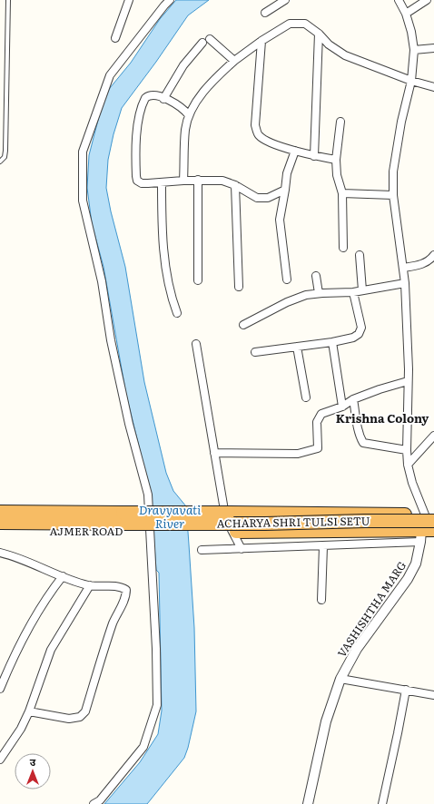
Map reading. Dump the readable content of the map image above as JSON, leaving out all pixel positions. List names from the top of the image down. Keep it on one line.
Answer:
{"streets":{"highway":["ACHARYA SHRI TULSI SETU","AJMER ROAD"],"street":["VASHISHTHA MARG"]},"crossings":[["ACHARYA SHRI TULSI SETU","AJMER ROAD"],["AJMER ROAD","VASHISHTHA MARG"]],"districts":["Krishna Colony"],"water":["Dravyavati River"],"north":"top"}
